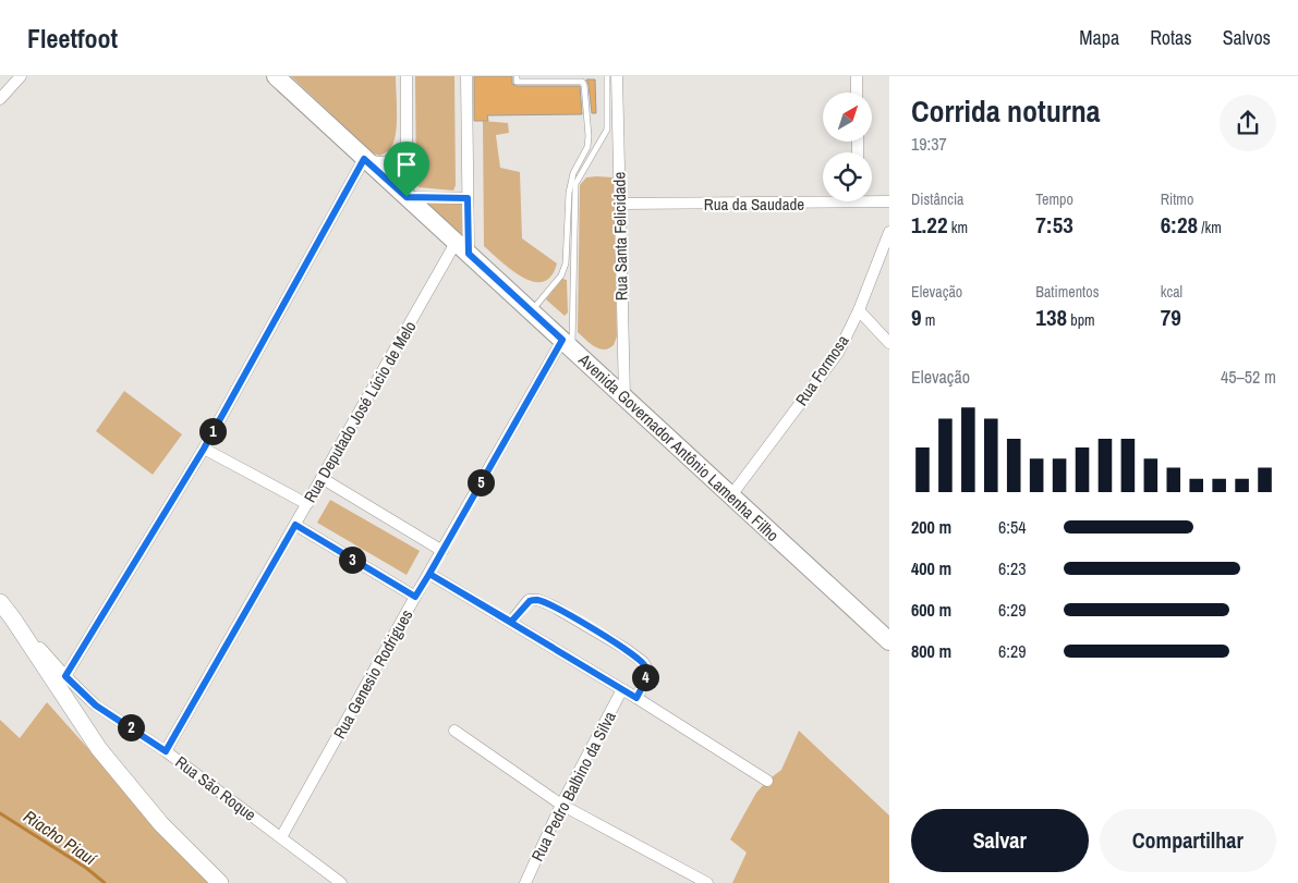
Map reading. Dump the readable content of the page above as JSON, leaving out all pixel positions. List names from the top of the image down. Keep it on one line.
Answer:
{"streets":{"main road":["Avenida Governador Antônio Lamenha Filho","Rua São Roque"],"street":["Rua da Saudade","Rua Santa Felicidade","Rua Formosa","Rua Deputado José Lúcio de Melo","Rua Genesio Rodrigues","Rua Pedro Balbino da Silva"]},"crossings":[["Rua da Saudade","Rua Santa Felicidade"],["Rua Santa Felicidade","Avenida Governador Antônio Lamenha Filho"],["Rua Formosa","Avenida Governador Antônio Lamenha Filho"],["Rua Deputado José Lúcio de Melo","Avenida Governador Antônio Lamenha Filho"],["Rua Deputado José Lúcio de Melo","Rua São Roque"],["Avenida Governador Antônio Lamenha Filho","Rua Genesio Rodrigues"],["Rua Genesio Rodrigues","Rua São Roque"]],"water":["Riacho Piauí"],"north":"top right","page":{"header":"Fleetfoot","nav":["Mapa","Rotas","Salvos"],"heading":["Corrida noturna","19:37"],"stats":[["Distância","1.22 km"],["Tempo","7:53"],["Ritmo","6:28 /km"],["Elevação","9 m"],["Batimentos","138 bpm"],["kcal","79"]],"chart":["Elevação","45–52 m"],"pins":["1","5","3","4","2"],"list":[{"name":"200 m","note":"6:54"},{"name":"400 m","note":"6:23"},{"name":"600 m","note":"6:29"},{"name":"800 m","note":"6:29"}],"buttons":["Salvar","Compartilhar"]}}
